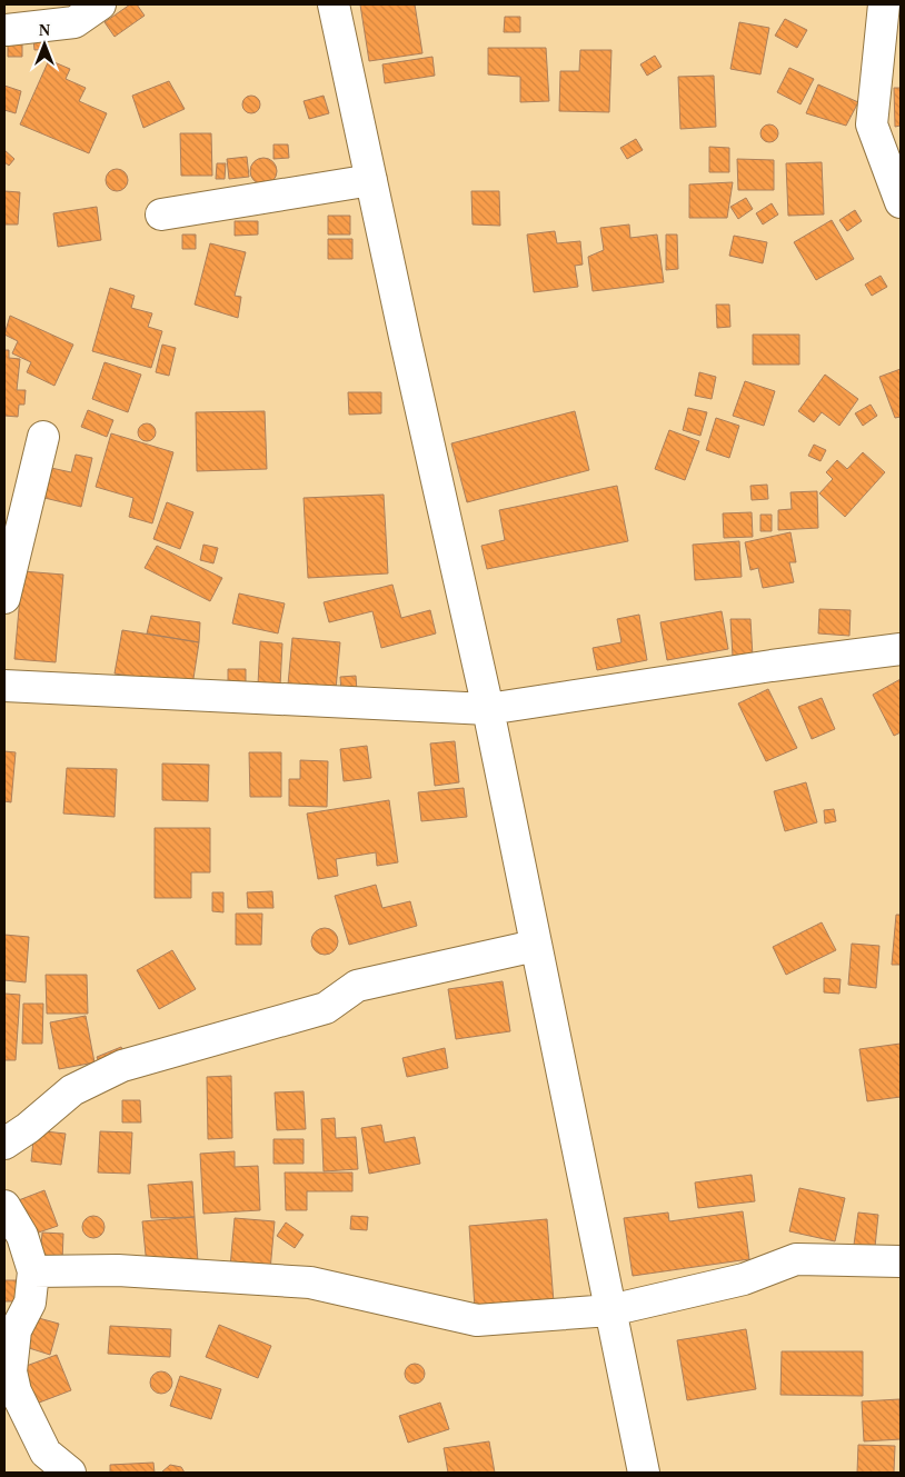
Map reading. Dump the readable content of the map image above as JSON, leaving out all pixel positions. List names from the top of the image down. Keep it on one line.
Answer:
{"north":"top"}
